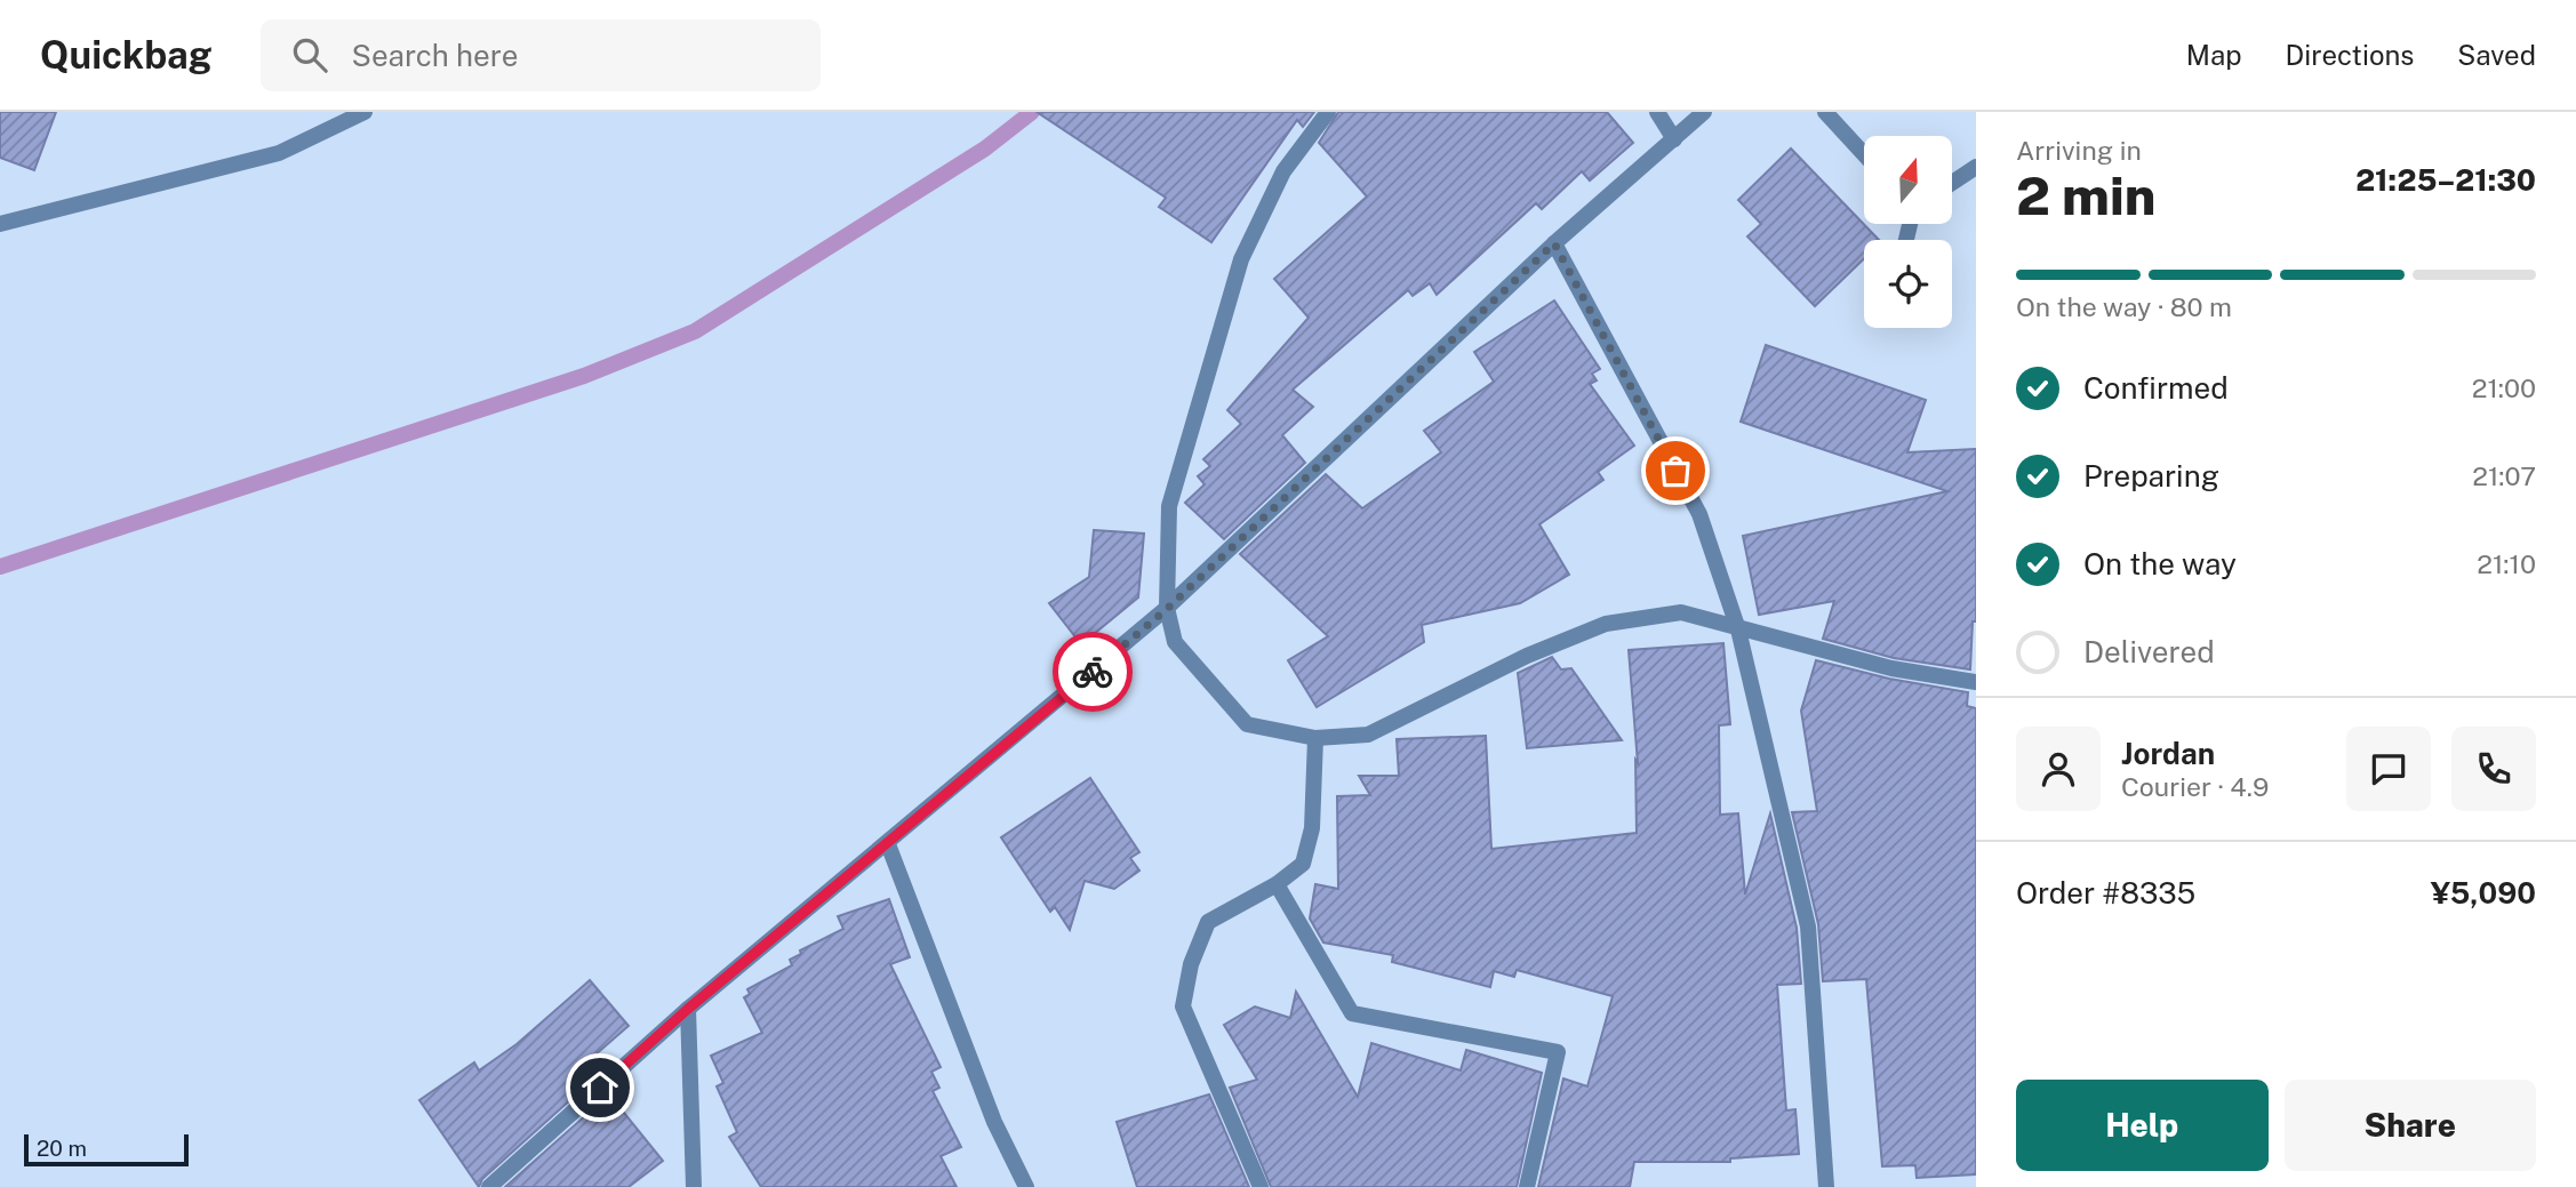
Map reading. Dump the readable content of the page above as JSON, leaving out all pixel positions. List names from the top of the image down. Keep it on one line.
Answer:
{"scale_bar":"20 m","north":"top","page":{"header":"Quickbag","search":"Search here","nav":["Map","Directions","Saved"],"heading":["2 min","Arriving in","21:25–21:30"],"panel":["Jordan","Courier · 4.9","Order #8335","¥5,090"],"bar":"On the way · 80 m","list":[["Confirmed","21:00"],["Preparing","21:07"],["On the way","21:10"],"Delivered"],"buttons":["Help","Share"],"scale":"20 m"}}
